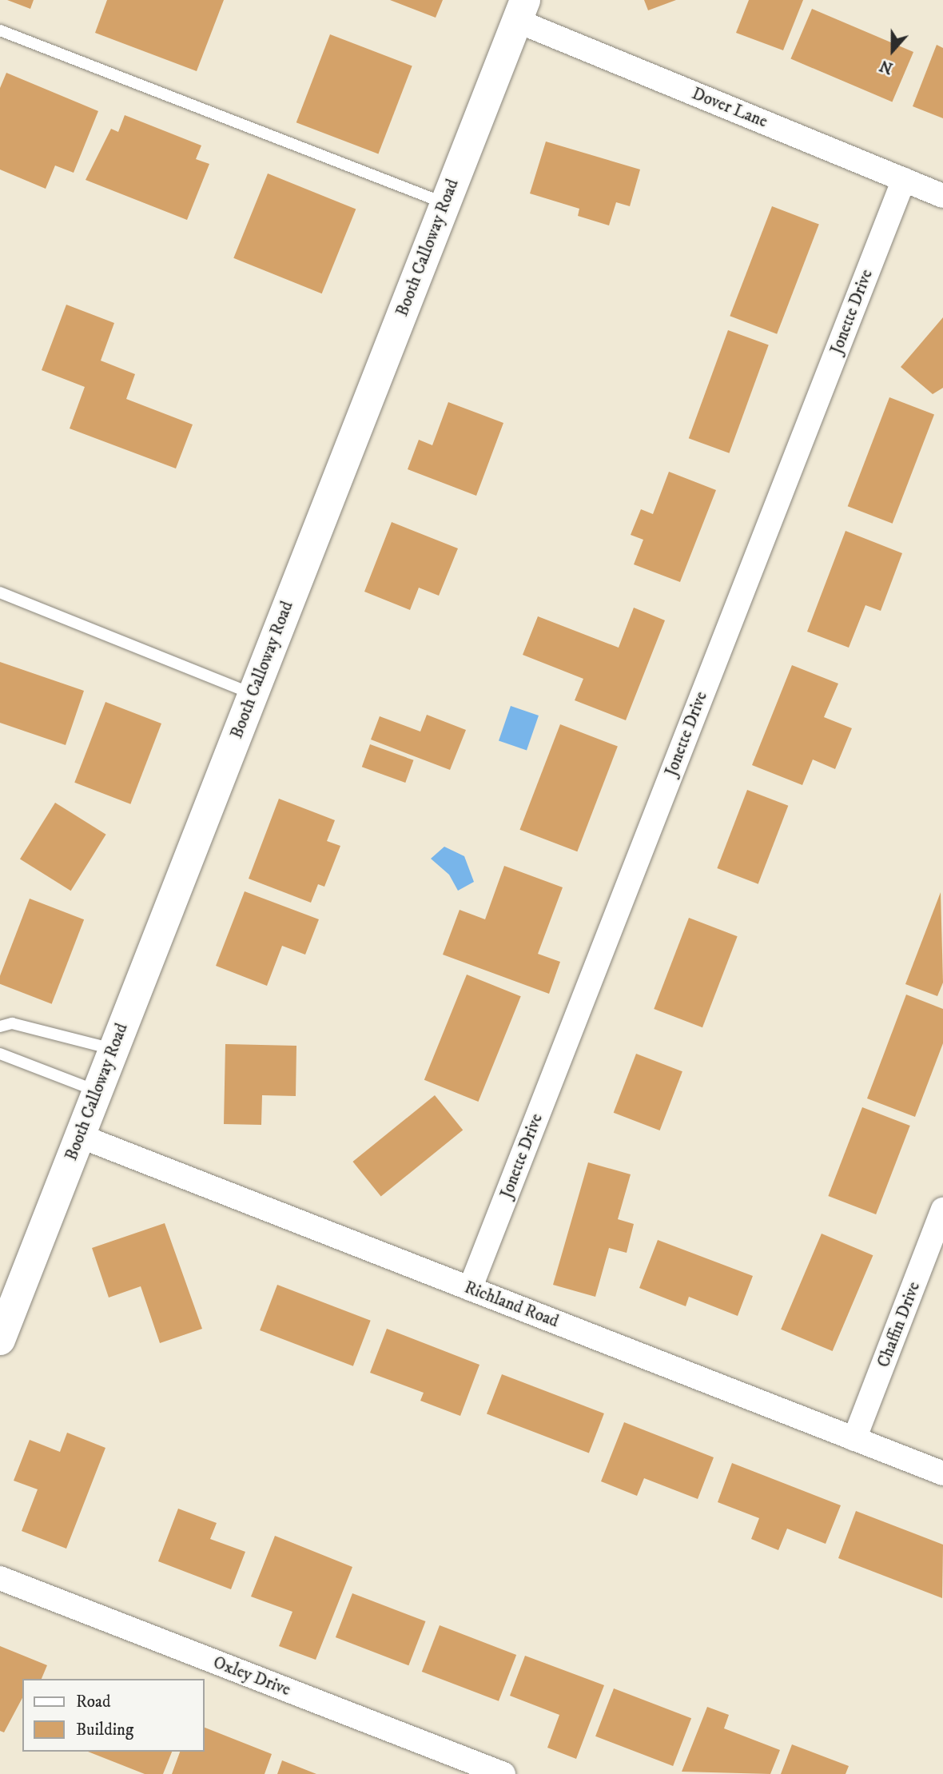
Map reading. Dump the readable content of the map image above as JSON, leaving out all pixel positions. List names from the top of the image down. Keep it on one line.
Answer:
{"streets":{"street":["Dover Lane","Booth Calloway Road","Jonette Drive","Richland Road","Chaffin Drive","Oxley Drive"]},"crossings":[["Dover Lane","Booth Calloway Road"],["Dover Lane","Jonette Drive"],["Booth Calloway Road","Richland Road"],["Jonette Drive","Richland Road"],["Richland Road","Chaffin Drive"]],"legend":["Road","Building"],"north":"bottom"}
